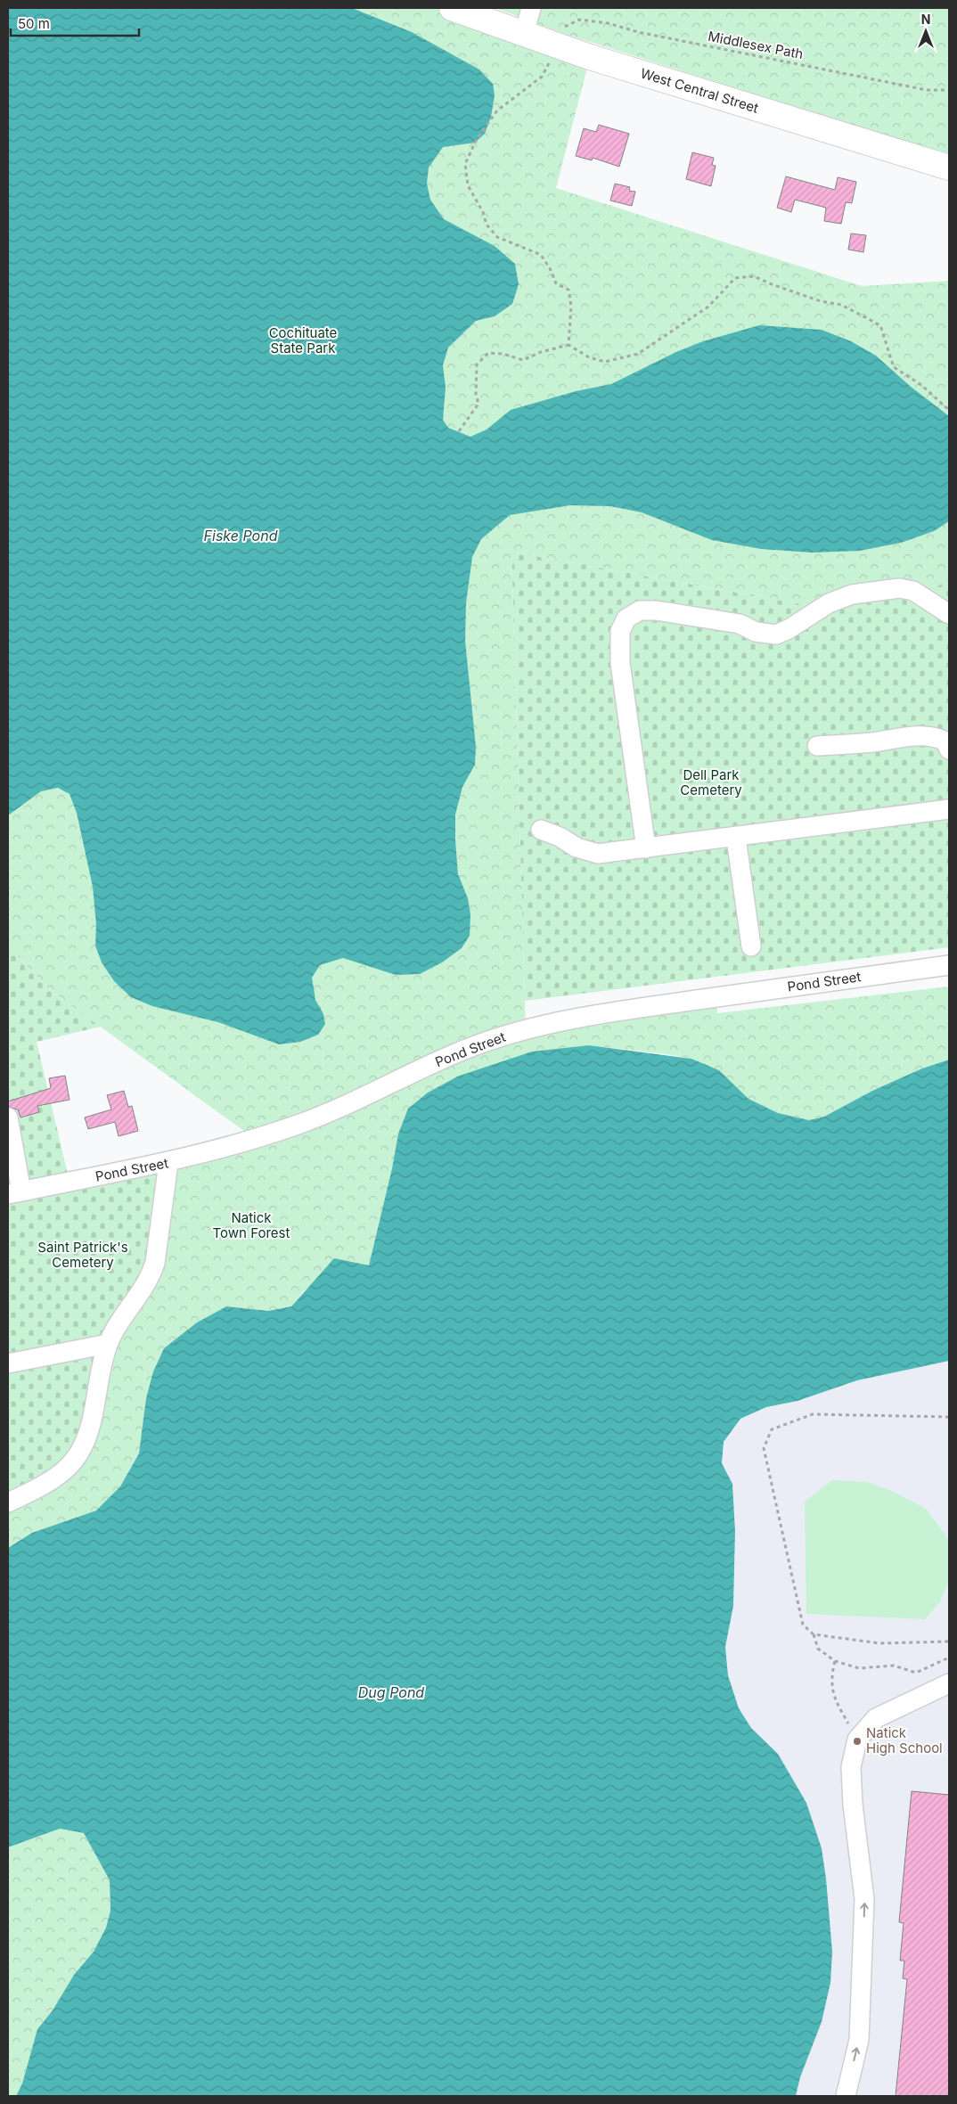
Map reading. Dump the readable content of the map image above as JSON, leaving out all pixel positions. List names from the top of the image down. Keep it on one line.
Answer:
{"streets":{"main road":["West Central Street"],"street":["Pond Street"],"path":["Middlesex Path"]},"water":["Fiske Pond","Dug Pond"],"parks":["Cochituate State Park","Dell Park Cemetery","Natick Town Forest","Saint Patrick's Cemetery"],"places":["Natick High School"],"scale_bar":"50 m","north":"top"}
